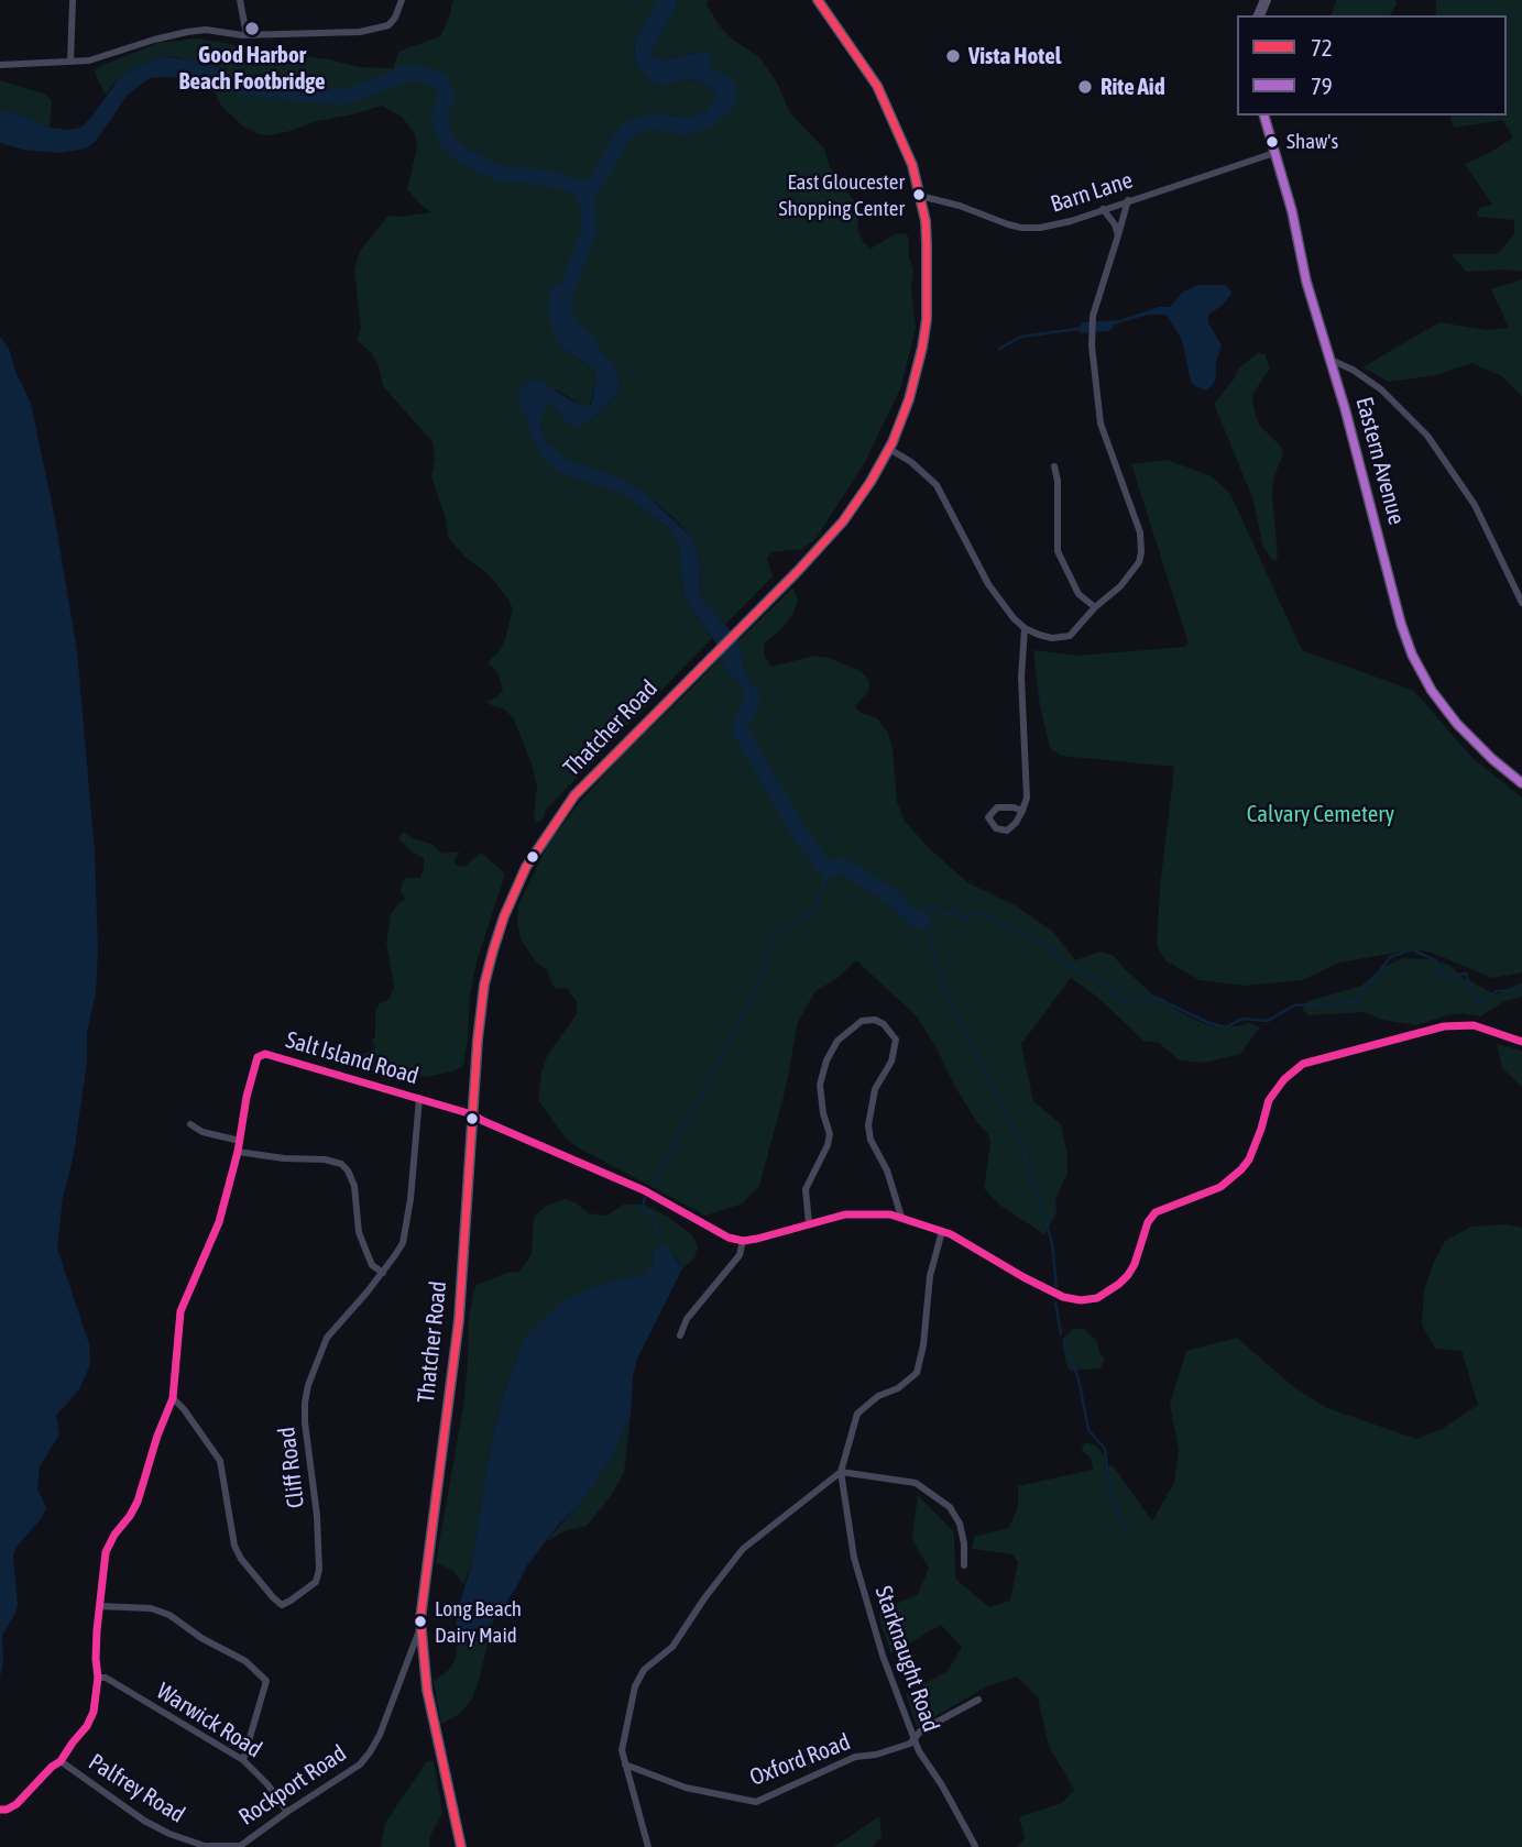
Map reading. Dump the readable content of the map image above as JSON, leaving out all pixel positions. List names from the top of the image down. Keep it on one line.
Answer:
{"streets":{"main road":["Eastern Avenue","Thatcher Road"],"street":["Barn Lane","Salt Island Road","Cliff Road","Starknaught Road","Warwick Road","Oxford Road","Rockport Road","Palfrey Road"]},"crossings":[["Barn Lane","Eastern Avenue"],["Barn Lane","Thatcher Road"],["Thatcher Road","Salt Island Road"],["Thatcher Road","Rockport Road"],["Salt Island Road","Cliff Road"],["Salt Island Road","Warwick Road"],["Salt Island Road","Palfrey Road"],["Starknaught Road","Oxford Road"],["Warwick Road","Rockport Road"],["Rockport Road","Palfrey Road"]],"parks":["Calvary Cemetery"],"places":["Good Harbor Beach Footbridge","Vista Hotel","Rite Aid","Shaw's","East Gloucester Shopping Center","Long Beach Dairy Maid"],"lines":["transit line 72","transit line 79"],"legend":["72","79"]}
